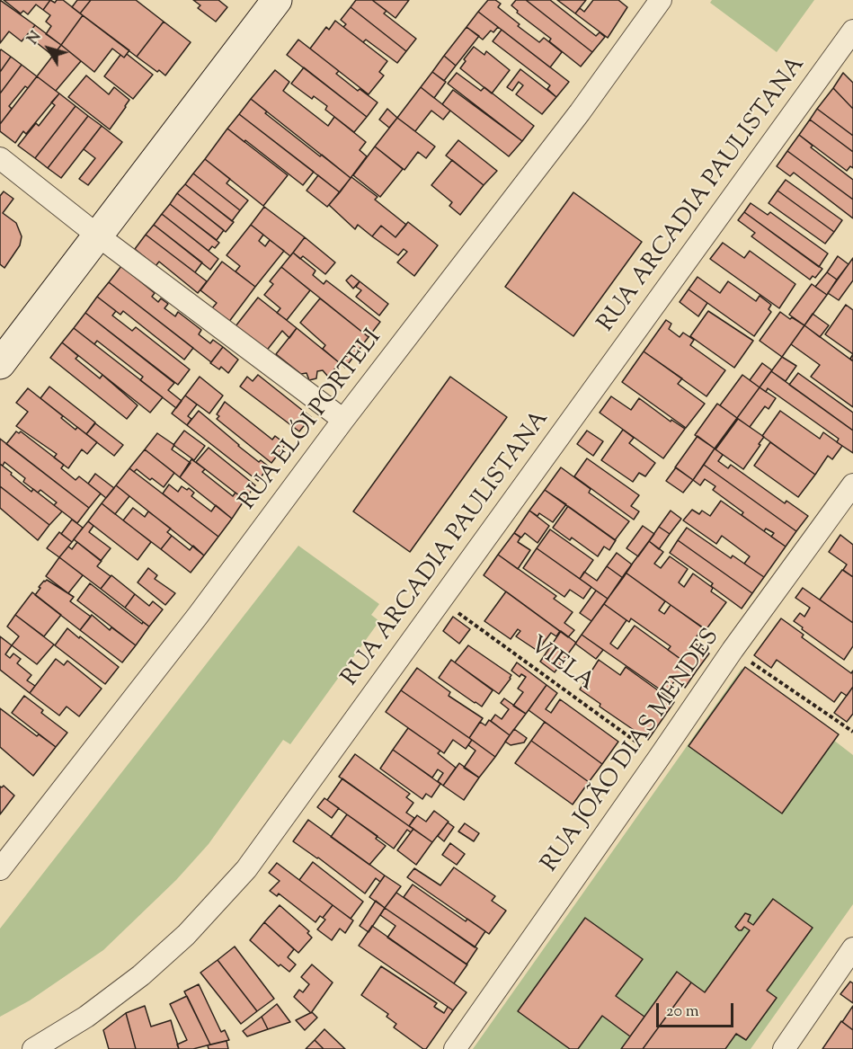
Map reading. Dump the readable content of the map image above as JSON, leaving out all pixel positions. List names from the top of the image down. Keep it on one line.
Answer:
{"streets":{"street":["RUA ARCADIA PAULISTANA","RUA ELÓI PORTELI","RUA JOÃO DIAS MENDES"],"path":["VIELA"]},"crossings":[["RUA ARCADIA PAULISTANA","VIELA"],["VIELA","RUA JOÃO DIAS MENDES"]],"scale_bar":"20 m","north":"top left"}
